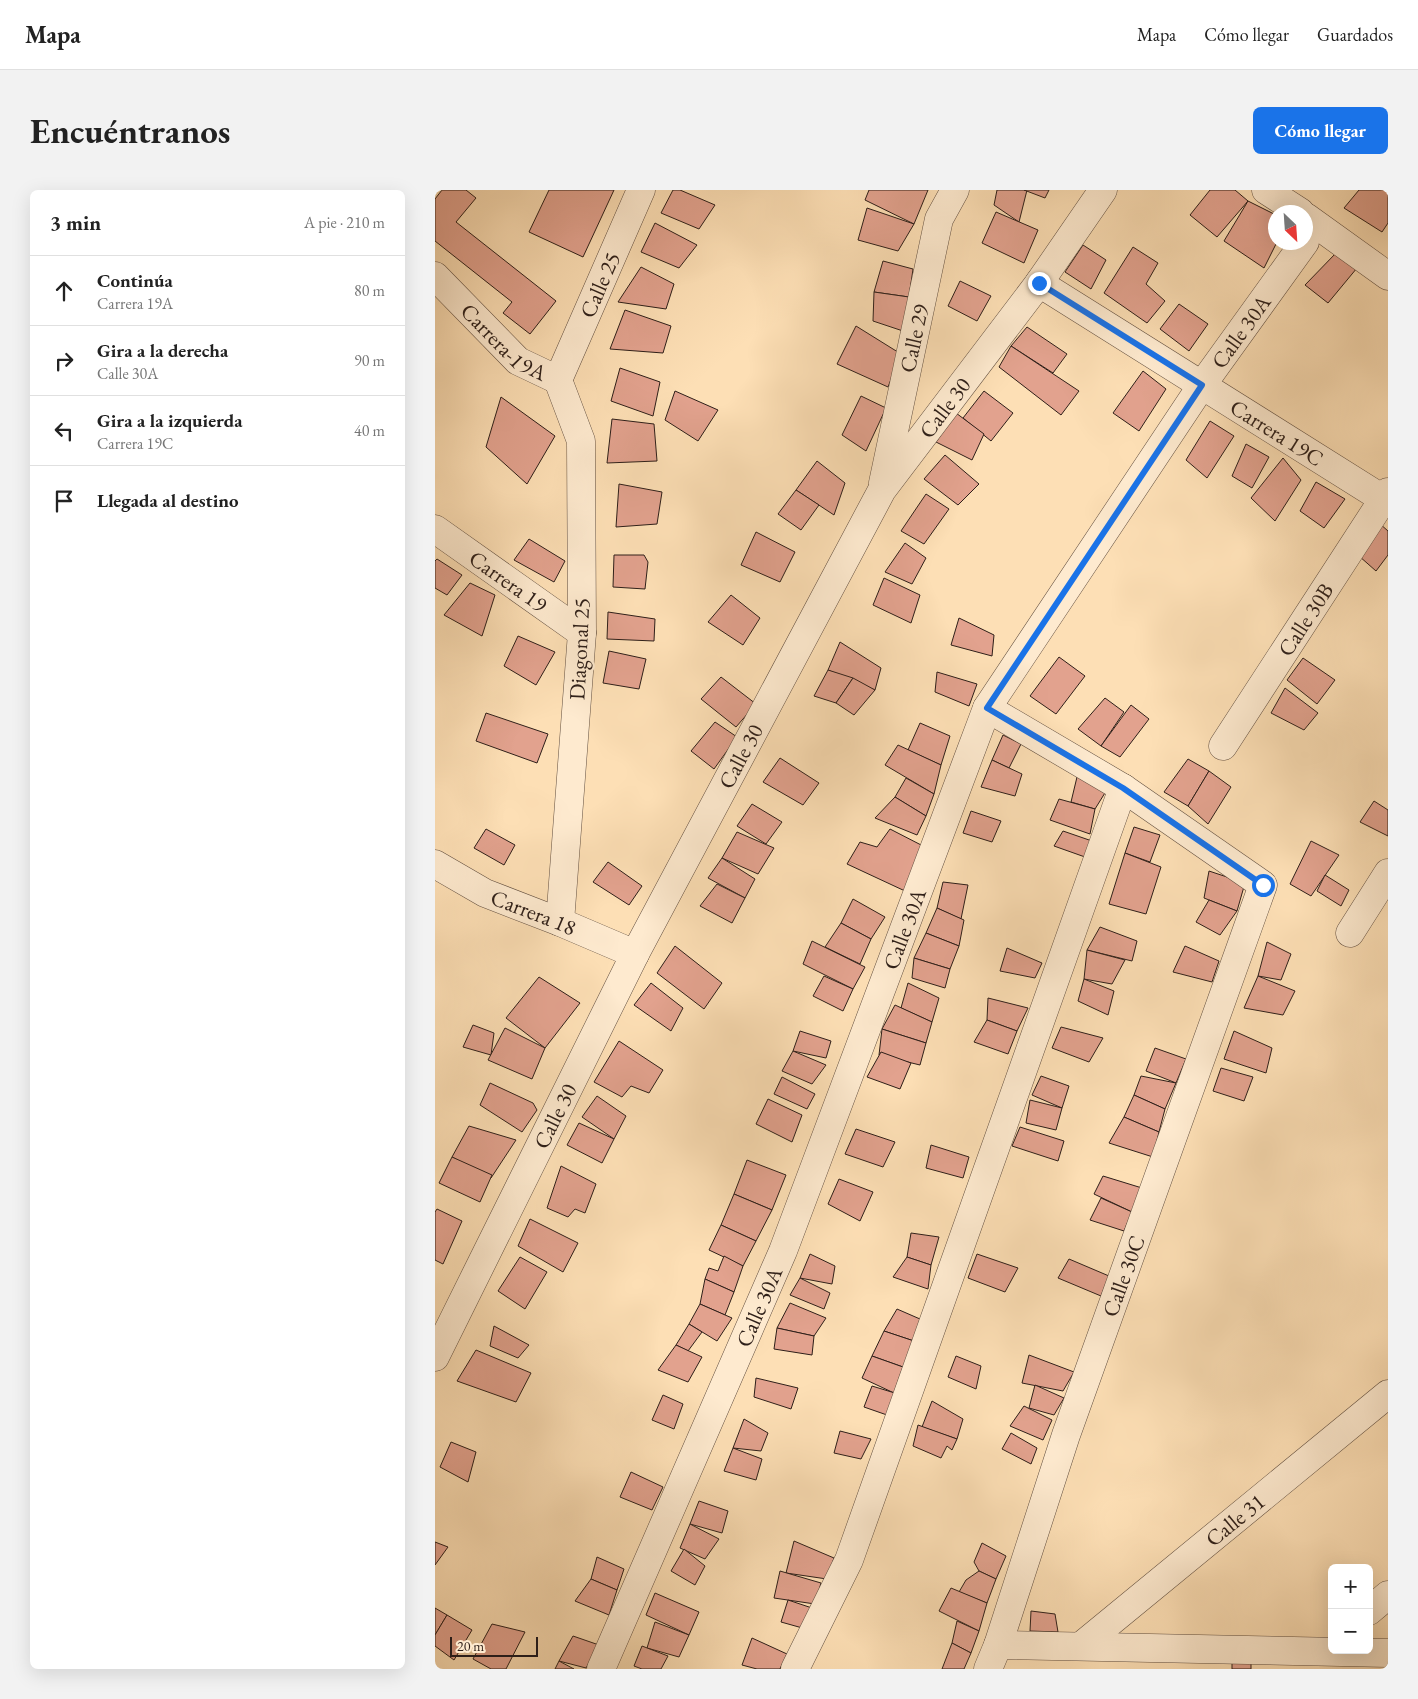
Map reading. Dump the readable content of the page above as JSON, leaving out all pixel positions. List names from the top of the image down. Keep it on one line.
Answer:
{"streets":{"street":["Calle 25","Calle 30A","Calle 29","Carrera-19A","Calle 30","Carrera 19C","Carrera 19","Calle 30B","Diagonal 25","Carrera 18","Calle 30C","Calle 31"]},"crossings":[["Calle 25","Carrera-19A"],["Calle 25","Diagonal 25"],["Calle 30A","Carrera 19C"],["Calle 29","Calle 30"],["Carrera-19A","Diagonal 25"],["Calle 30","Carrera 19C"],["Calle 30","Carrera 18"],["Carrera 19C","Calle 30B"],["Carrera 19","Diagonal 25"],["Diagonal 25","Carrera 18"]],"scale_bar":"20 m","north":"bottom right","page":{"header":"Mapa","nav":["Mapa","Cómo llegar","Guardados"],"buttons":"Cómo llegar","title":"Encuéntranos","heading":["3 min","A pie · 210 m"],"list":[["Continúa","Carrera 19A","80 m"],["Gira a la derecha","Calle 30A","90 m"],["Gira a la izquierda","Carrera 19C","40 m"],"Llegada al destino"],"map_buttons":["+","−"],"scale":"20 m"}}
